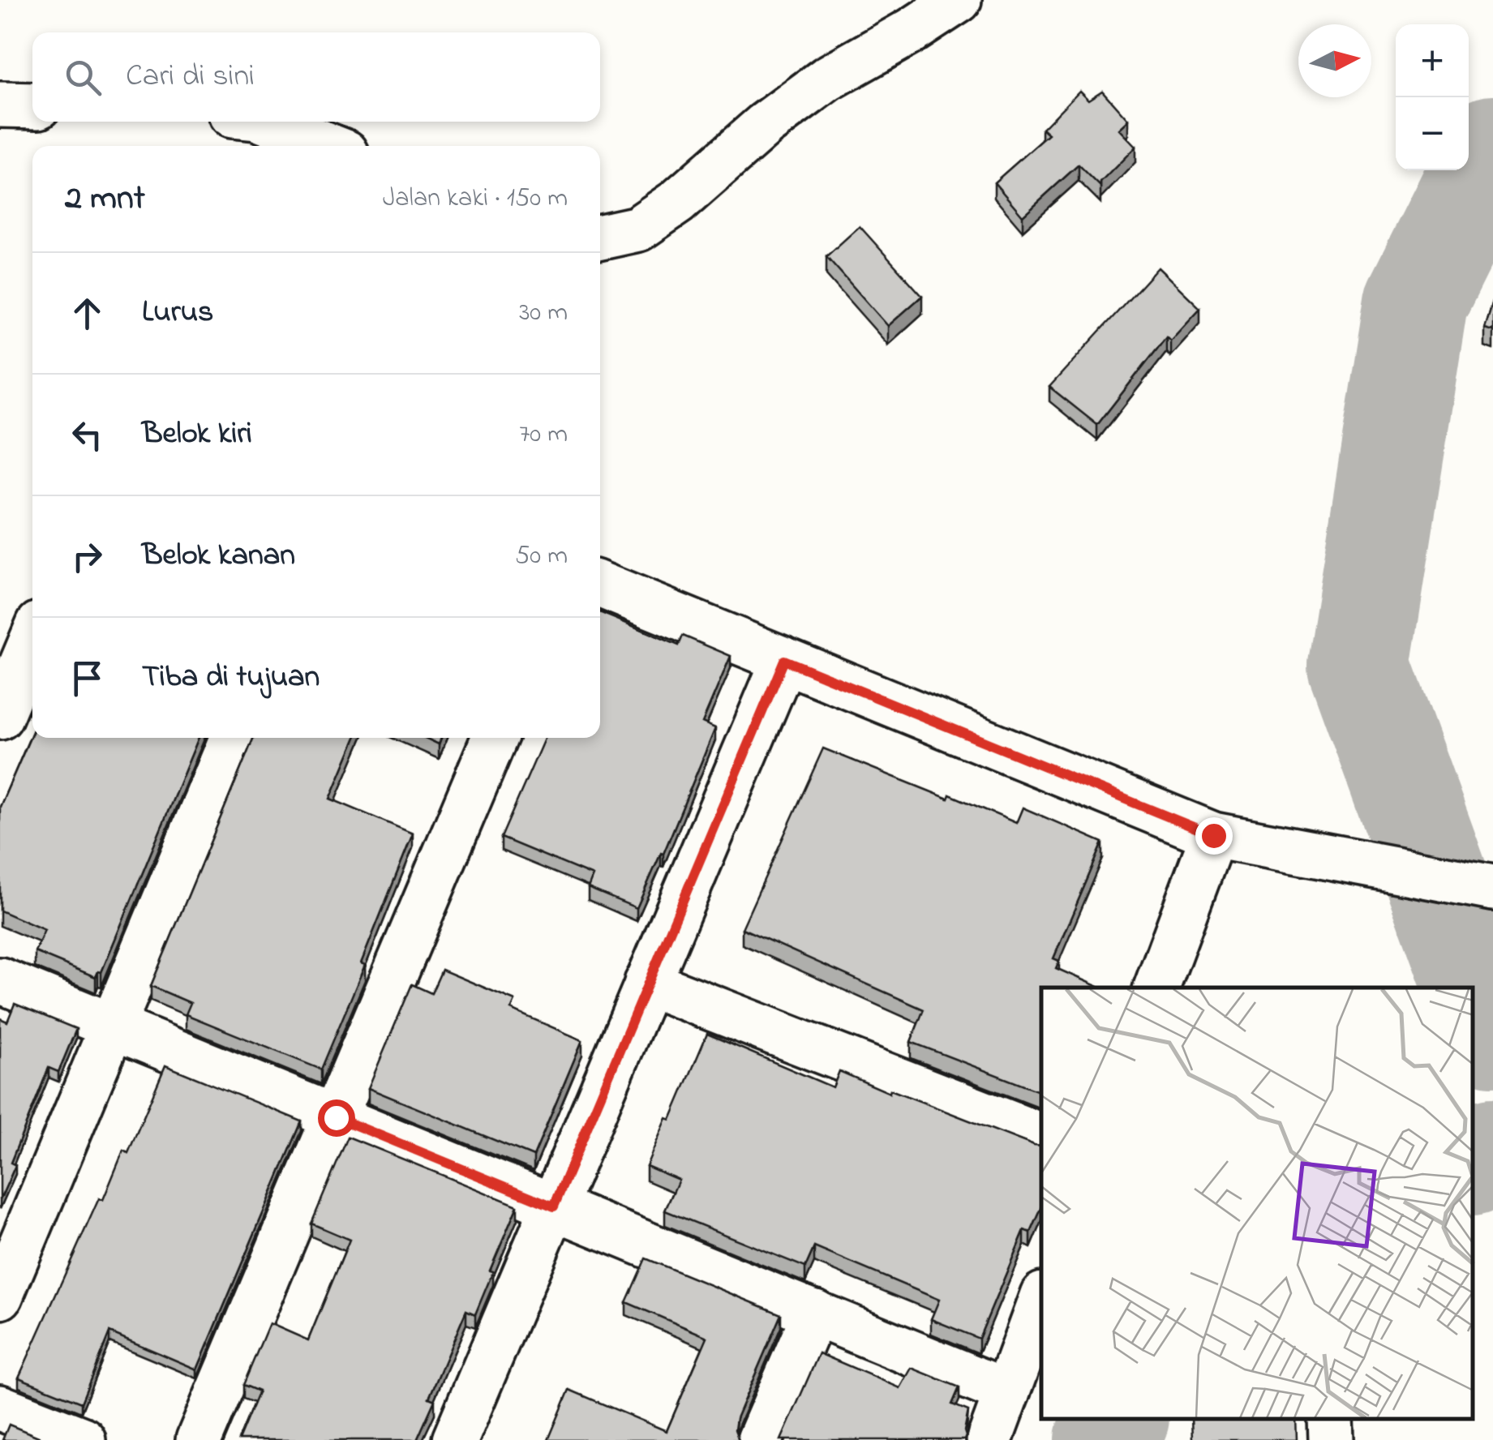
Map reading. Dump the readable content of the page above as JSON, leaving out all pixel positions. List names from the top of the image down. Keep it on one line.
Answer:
{"north":"right","page":{"map_buttons":["+","−"],"search":"Cari di sini","heading":["2 mnt","Jalan kaki · 150 m"],"list":[["Lurus","30 m"],["Belok kiri","70 m"],["Belok kanan","50 m"],"Tiba di tujuan"]}}
